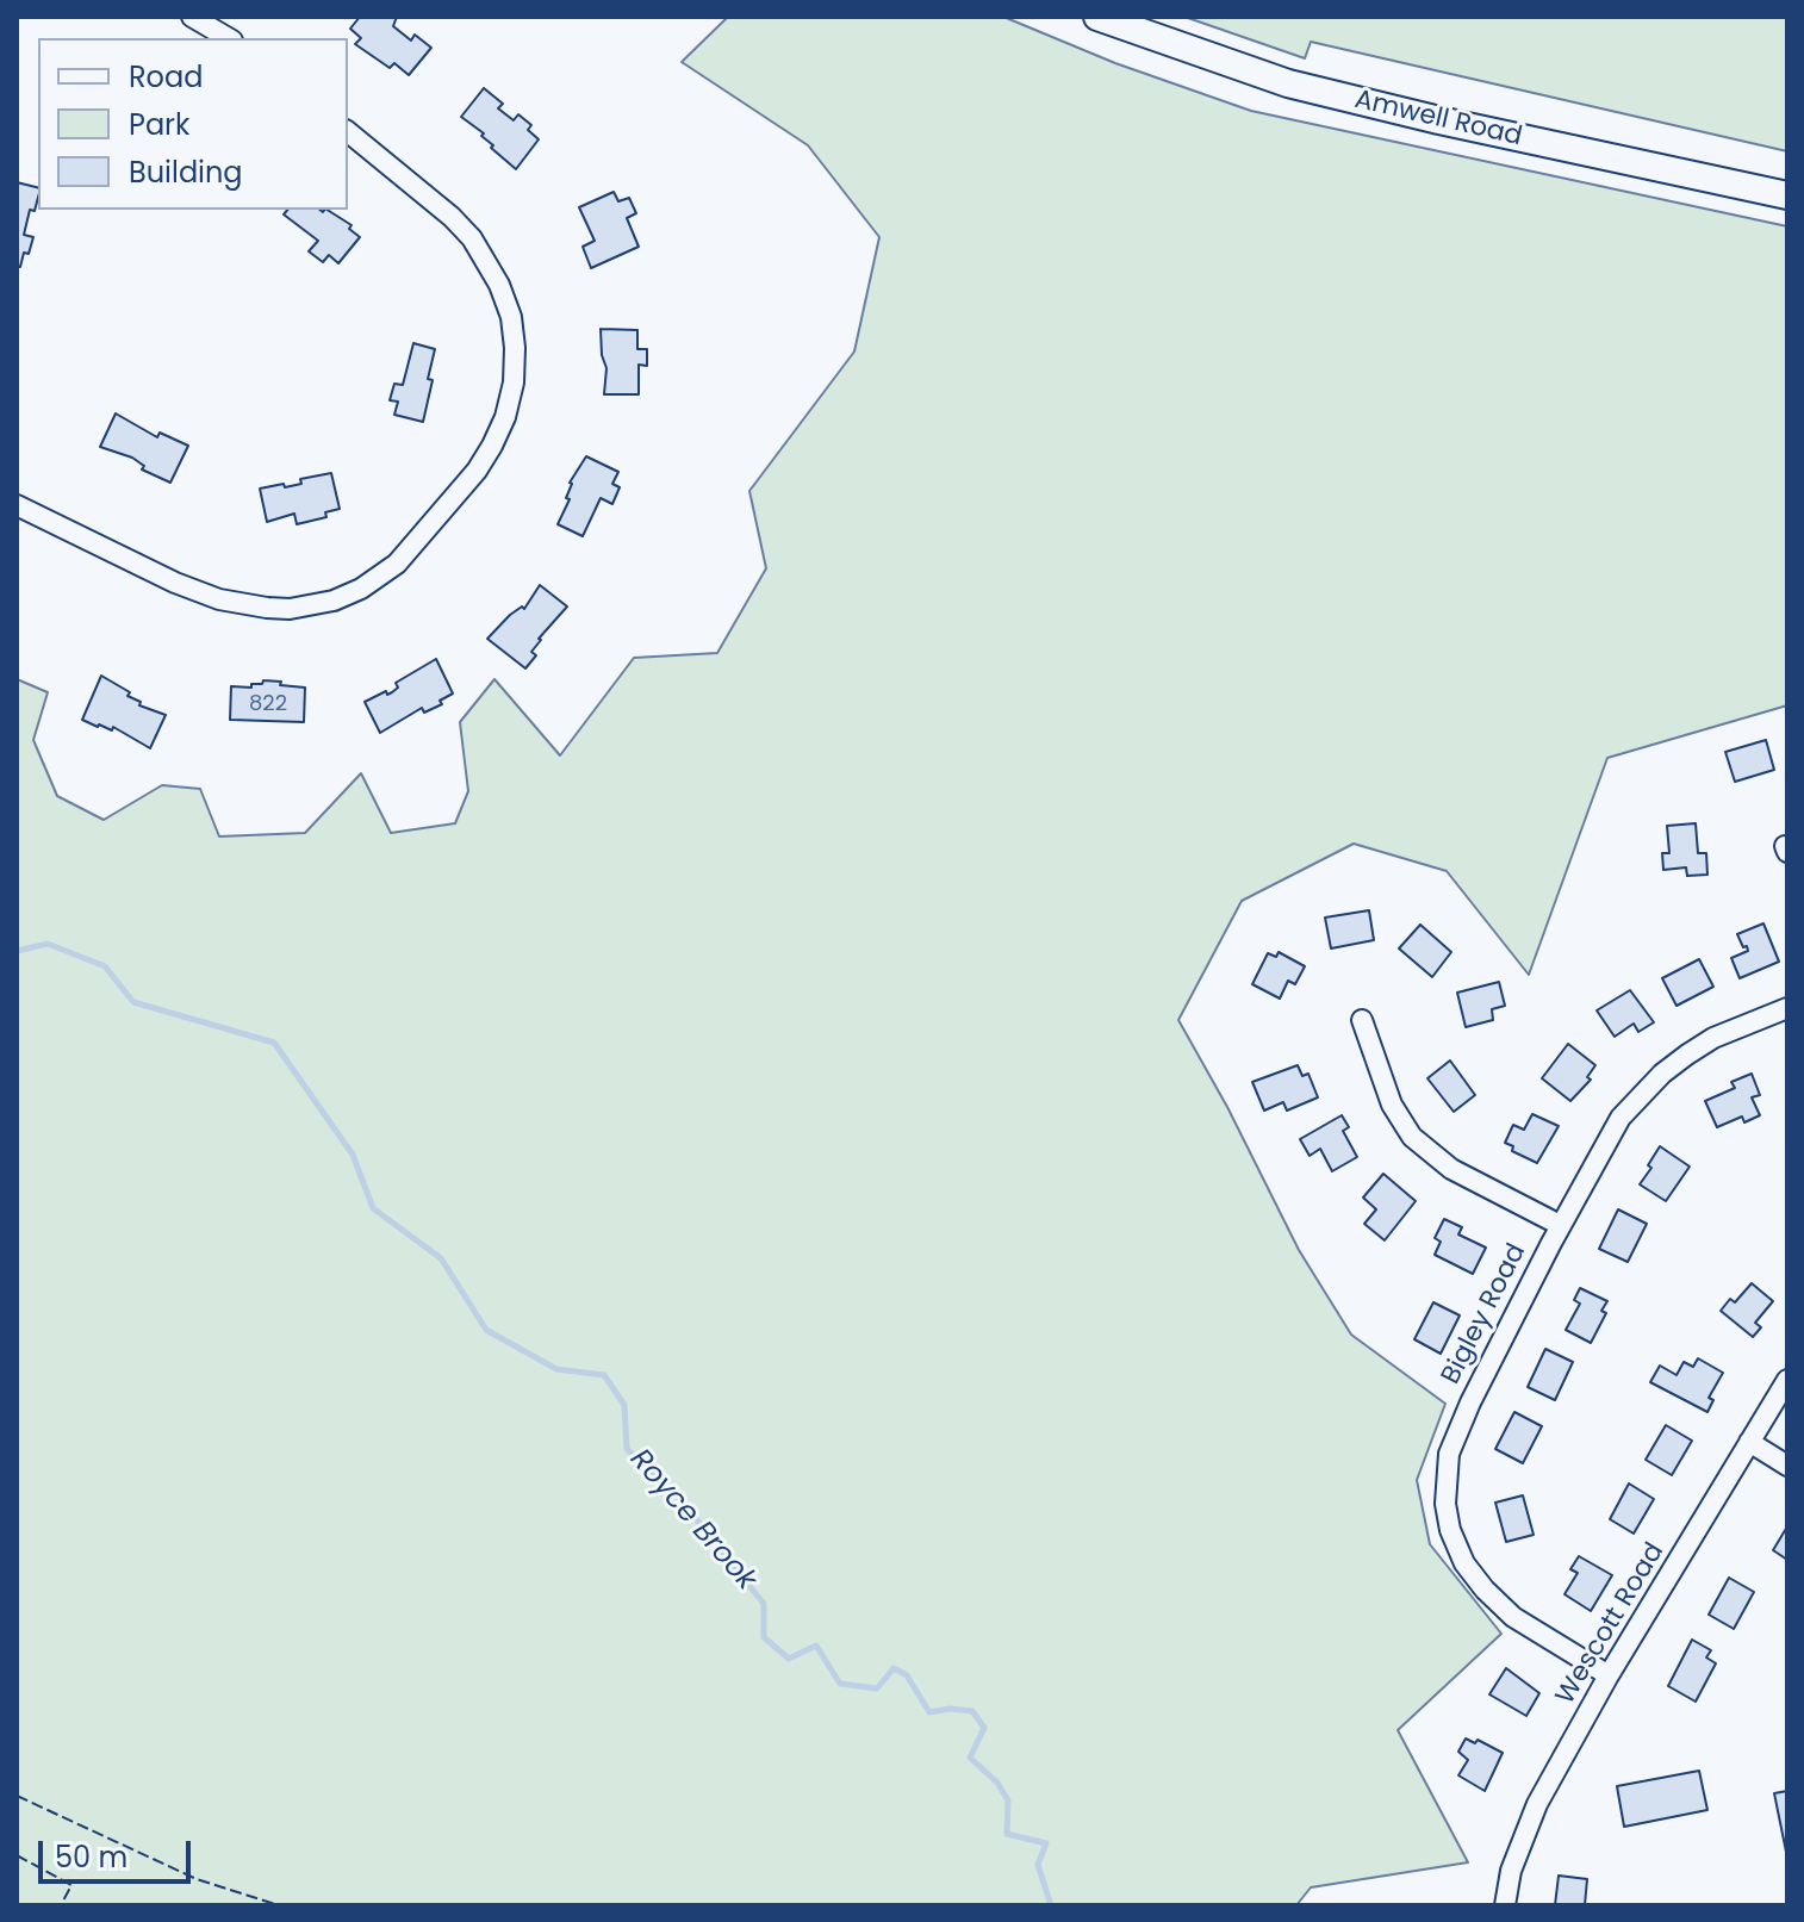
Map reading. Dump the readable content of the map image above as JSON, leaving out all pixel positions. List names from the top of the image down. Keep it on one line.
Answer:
{"streets":{"main road":["Amwell Road"],"street":["Bigley Road","Wescott Road"]},"crossings":[["Bigley Road","Wescott Road"]],"water":["Royce Brook"],"house_numbers":["822"],"legend":["Road","Park","Building"],"scale_bar":"50 m"}
